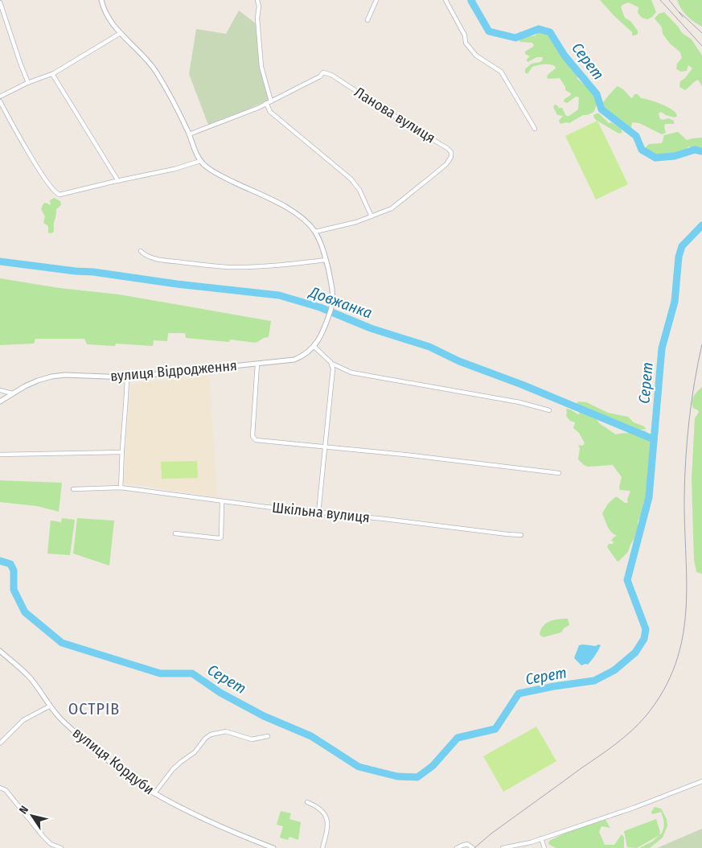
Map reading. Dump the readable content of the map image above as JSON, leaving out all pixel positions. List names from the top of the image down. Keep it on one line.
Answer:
{"streets":{"street":["Ланова вулиця","вулиця Відродження","Шкільна вулиця","вулиця Кордуби"]},"districts":["ОСТРІВ"],"water":["Серет","Довжанка"],"north":"top left"}
